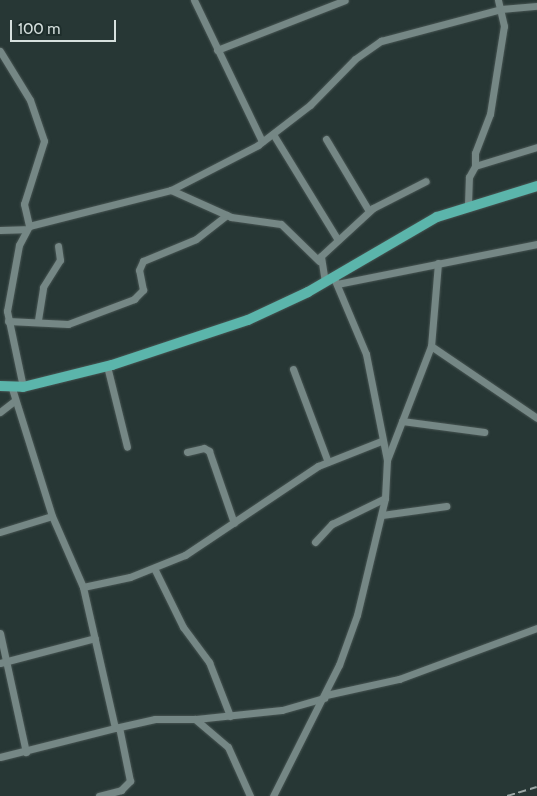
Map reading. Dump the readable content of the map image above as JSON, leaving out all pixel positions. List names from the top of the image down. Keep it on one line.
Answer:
{"scale_bar":"100 m"}
